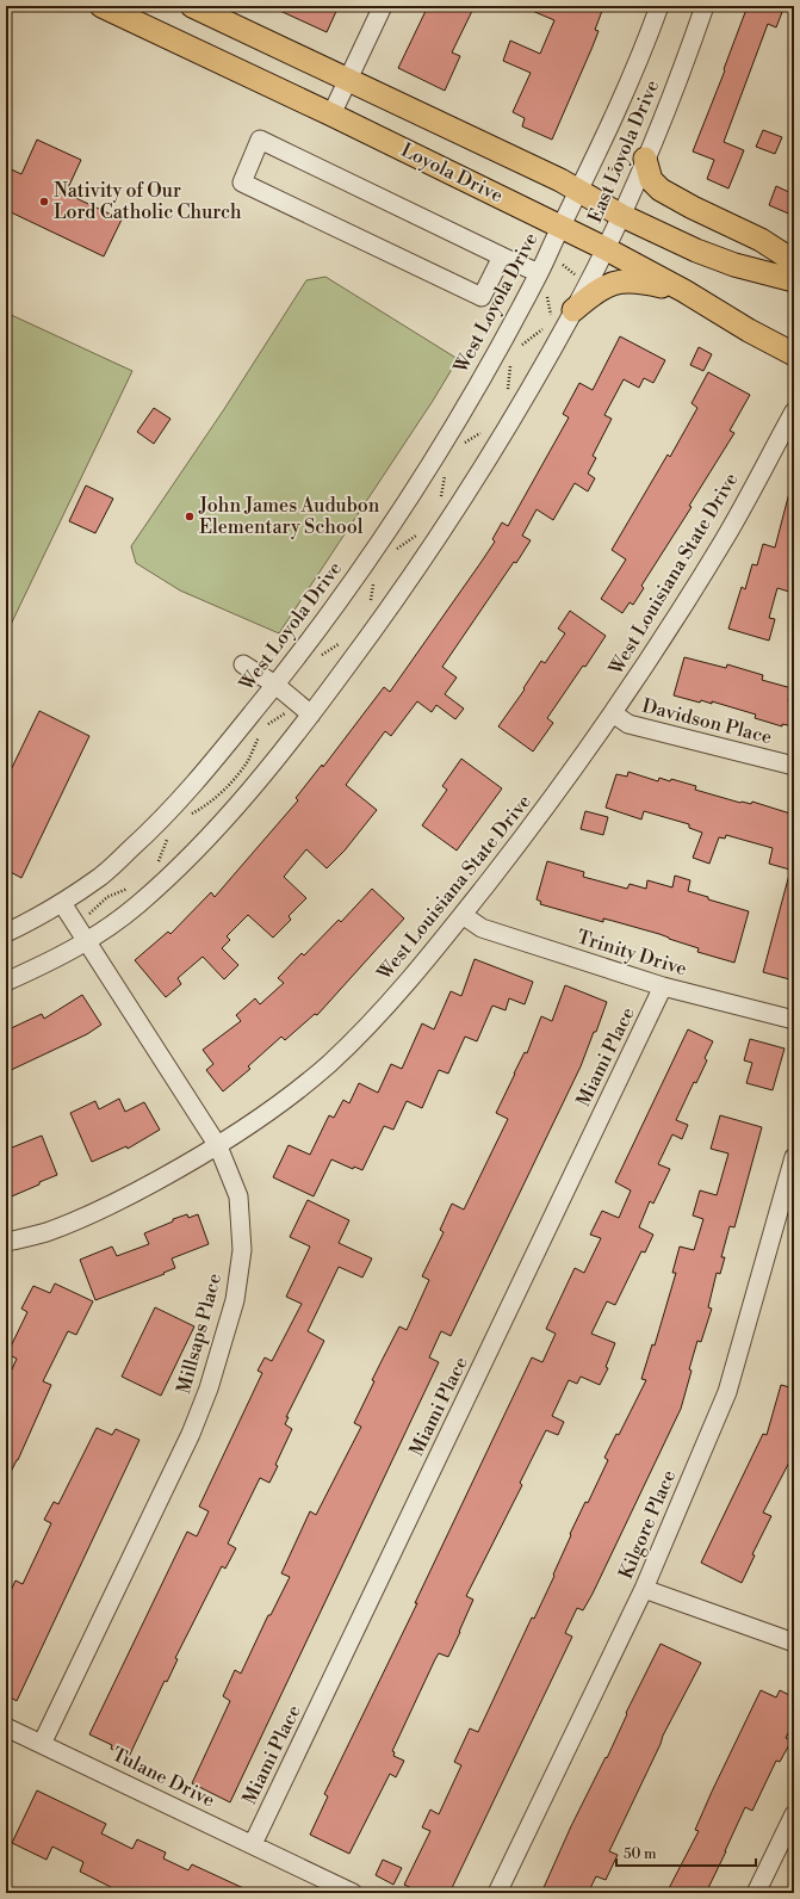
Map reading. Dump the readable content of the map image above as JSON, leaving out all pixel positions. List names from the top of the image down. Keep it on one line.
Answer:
{"streets":{"main road":["Loyola Drive"],"street":["East Loyola Drive","West Loyola Drive","West Louisiana State Drive","Davidson Place","Trinity Drive","Miami Place","Millsaps Place","Kilgore Place","Tulane Drive"]},"crossings":[["East Loyola Drive","Loyola Drive"],["East Loyola Drive","West Loyola Drive"],["Loyola Drive","West Loyola Drive"],["West Loyola Drive","Millsaps Place"],["West Louisiana State Drive","Davidson Place"],["West Louisiana State Drive","Trinity Drive"],["West Louisiana State Drive","Millsaps Place"],["Trinity Drive","Miami Place"],["Miami Place","Tulane Drive"],["Millsaps Place","Tulane Drive"]],"places":["Nativity of Our Lord Catholic Church","John James Audubon Elementary School"],"scale_bar":"50 m"}
